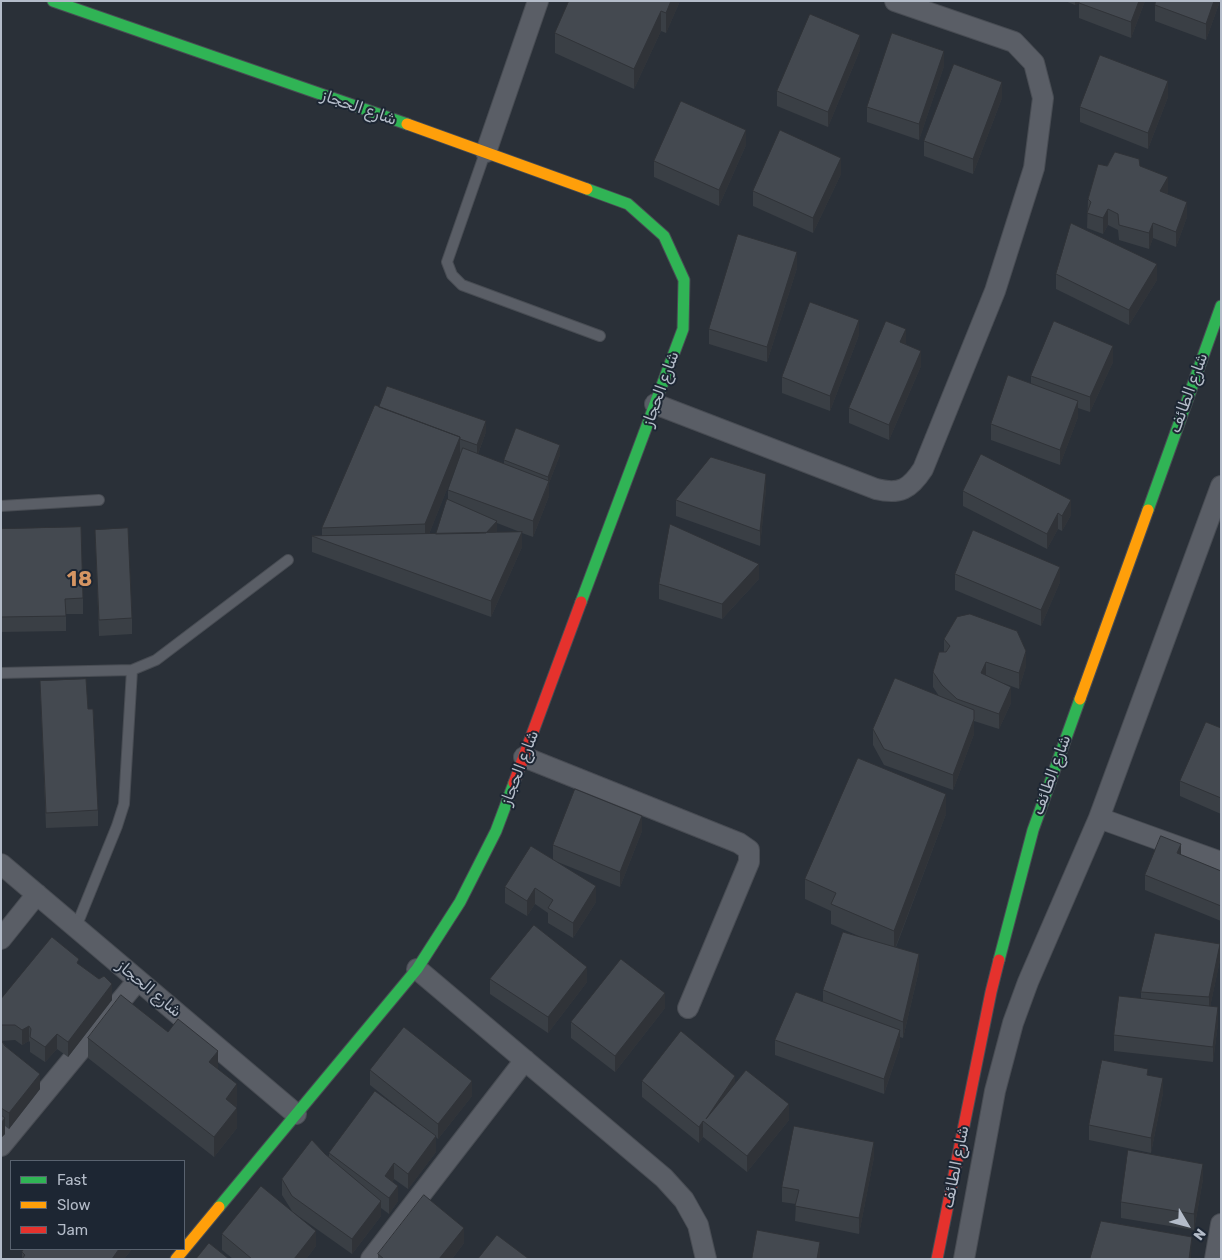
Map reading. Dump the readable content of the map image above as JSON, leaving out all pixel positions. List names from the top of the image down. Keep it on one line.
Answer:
{"streets":{"street":["شارع الحجاز","شارع الطائف"]},"districts":["18"],"legend":["Fast","Slow","Jam"],"north":"bottom right"}
